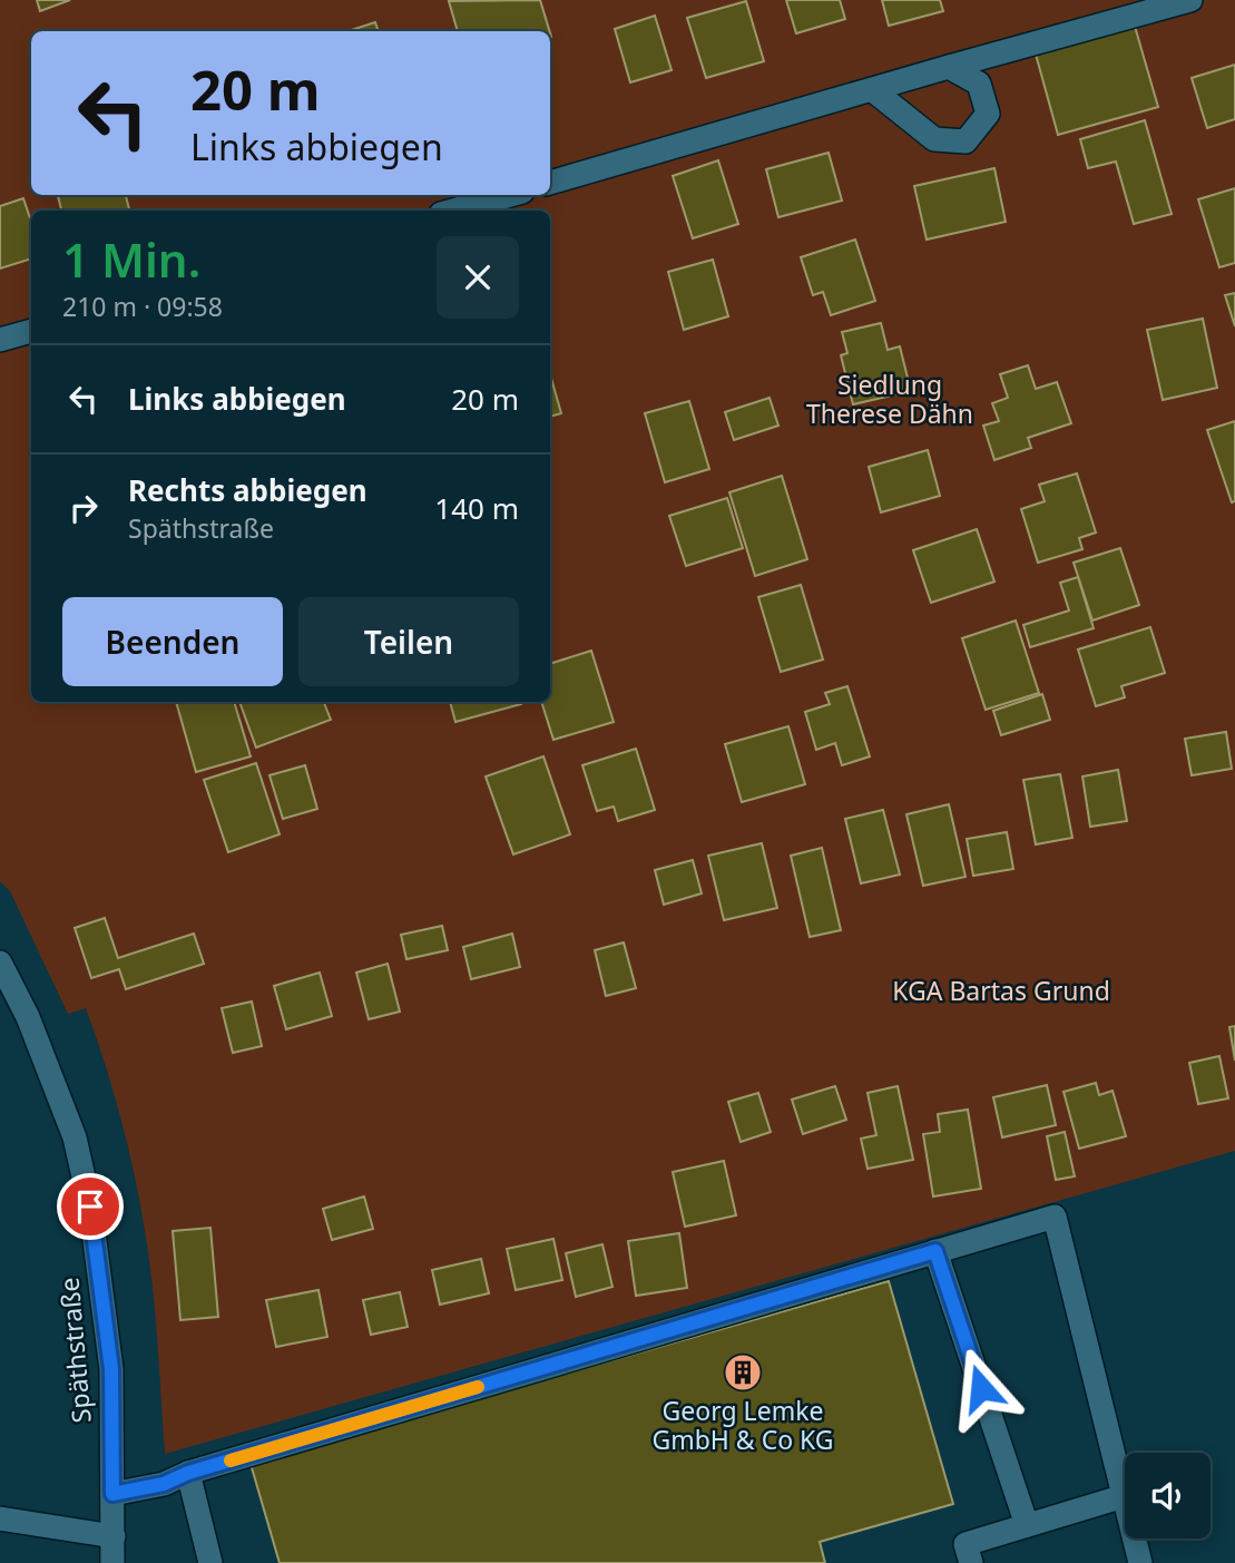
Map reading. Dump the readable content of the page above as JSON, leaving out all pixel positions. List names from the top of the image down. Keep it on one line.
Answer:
{"streets":{"street":["Späthstraße"]},"parks":["Siedlung Therese Dähn","KGA Bartas Grund"],"places":{"building":["Georg Lemke GmbH & Co KG"]},"page":{"turn":["20 m","Links abbiegen"],"heading":["1 Min.","210 m · 09:58"],"list":[{"name":"Links abbiegen","value":"20 m"},{"name":"Rechts abbiegen","note":"Späthstraße","value":"140 m"}],"buttons":["Beenden","Teilen"]}}
